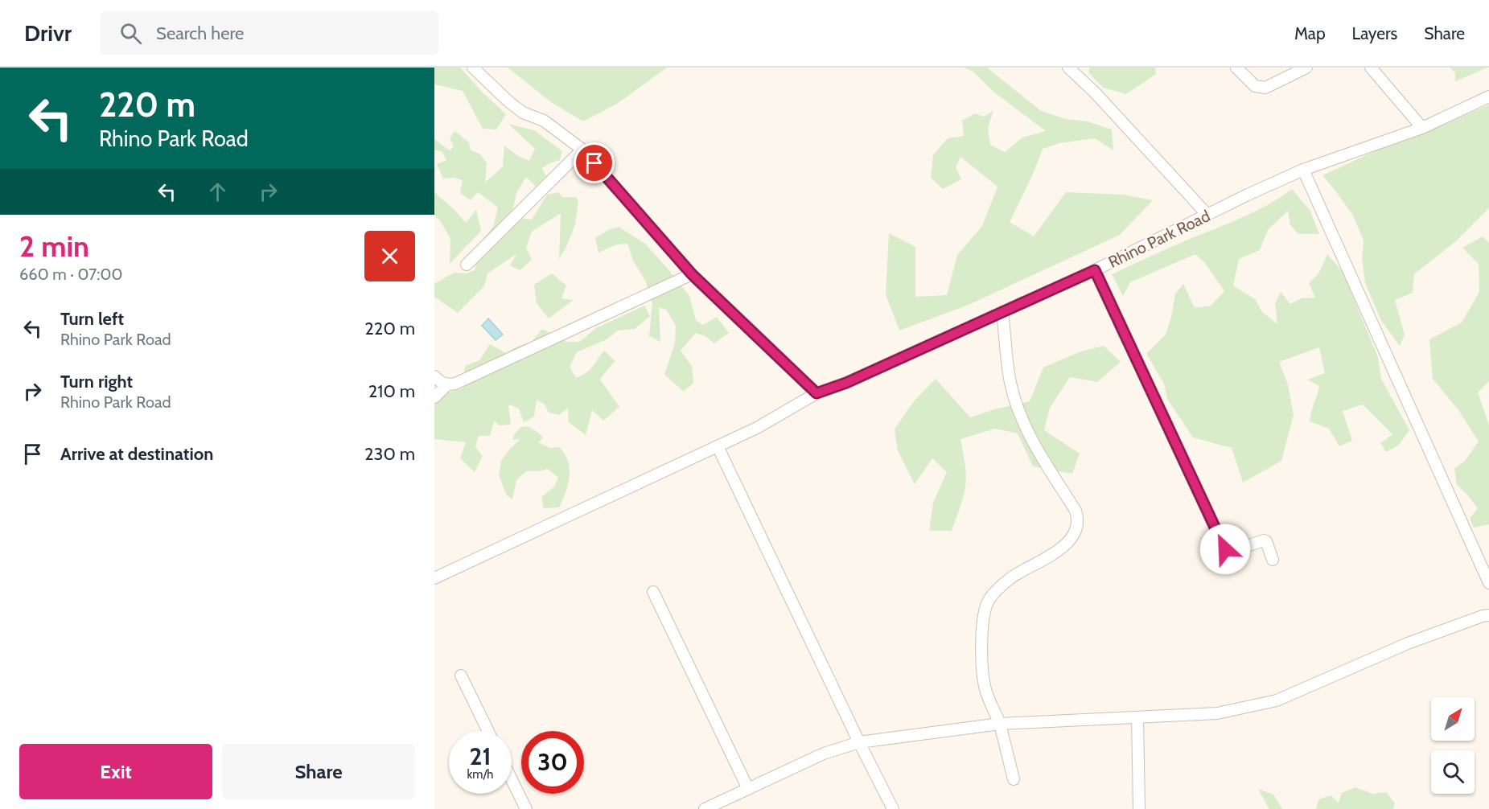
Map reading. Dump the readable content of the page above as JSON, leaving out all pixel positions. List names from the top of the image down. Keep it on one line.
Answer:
{"streets":{"street":["Rhino Park Road"]},"north":"top right","page":{"header":"Drivr","search":"Search here","nav":["Map","Layers","Share"],"turn":["220 m","Rhino Park Road"],"heading":["2 min","660 m · 07:00"],"list":[{"name":"Turn left","note":"Rhino Park Road","value":"220 m"},{"name":"Turn right","note":"Rhino Park Road","value":"210 m"},{"name":"Arrive at destination","value":"230 m"}],"speed":"21 km/h","limit":"30","buttons":["Exit","Share"]}}
